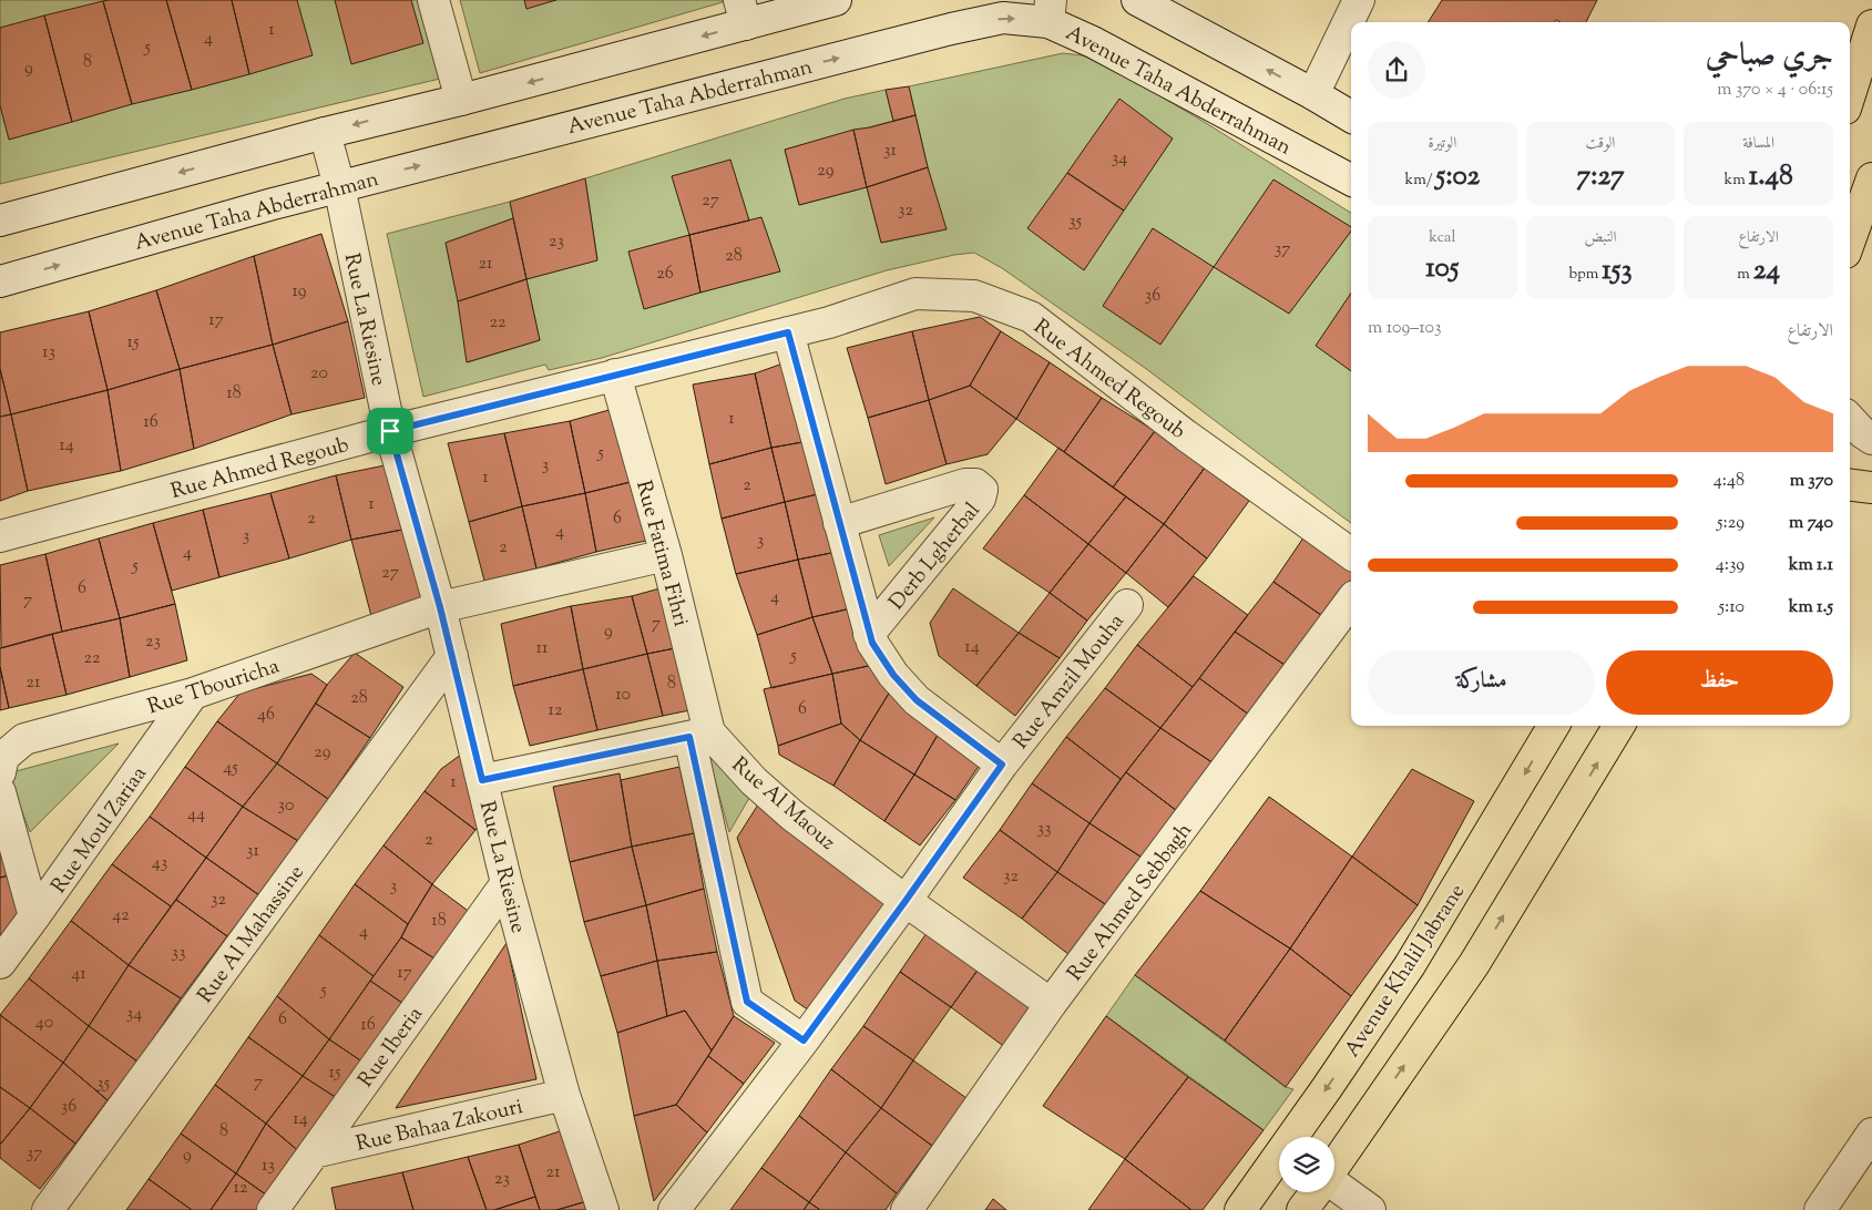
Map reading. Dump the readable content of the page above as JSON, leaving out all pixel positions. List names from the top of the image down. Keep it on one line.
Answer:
{"streets":{"main road":["Avenue Khalil Jabrane"],"street":["Avenue Taha Abderrahman","Rue La Riesine","Rue Ahmed Regoub","Rue Fatima Fihri","Derb Lgherbal","Rue Amzil Mouha","Rue Tbouricha","Rue Al Maouz","Rue Moul Zariaa","Rue Ahmed Sebbagh","Rue Al Mahassine","Rue Iberia","Rue Bahaa Zakouri"]},"crossings":[["Avenue Taha Abderrahman","Rue La Riesine"],["Rue La Riesine","Rue Ahmed Regoub"],["Rue La Riesine","Rue Tbouricha"],["Rue La Riesine","Rue Al Mahassine"],["Rue La Riesine","Rue Iberia"],["Rue La Riesine","Rue Bahaa Zakouri"],["Rue Ahmed Regoub","Rue Fatima Fihri"],["Rue Fatima Fihri","Rue Amzil Mouha"],["Rue Fatima Fihri","Rue Tbouricha"],["Rue Fatima Fihri","Rue Al Maouz"],["Rue Amzil Mouha","Rue Al Maouz"],["Rue Tbouricha","Rue Moul Zariaa"],["Rue Al Maouz","Rue Ahmed Sebbagh"],["Rue Iberia","Rue Bahaa Zakouri"]],"house_numbers":["1","4","5","8","9","31","34","29","27","32","35","23","37","28","21","26","19","36","17","22","15","13","20","18","1","16","14","5","3","1","2","1","2","6","4","3","3","2","4","5","27","6","4","7","7","9","23","14","11","5","22","21","8","10","28","6","12","46","29","45","1","30","44","33","2","31","43","32","3","32","42","18","4","33","17","41","5","34","6","40","16","15","7","35","36","14","8","37","9","13","21","23","12"],"page":{"heading":["جري صباحي","06:15 · 4 × 370 m"],"stats":[["المسافة","1.48 km"],["الوقت","7:27"],["الوتيرة","5:02 /km"],["الارتفاع","24 m"],["النبض","153 bpm"],["kcal","105"]],"chart":["الارتفاع","103–109 m"],"list":[{"name":"370 m","note":"4:48"},{"name":"740 m","note":"5:29"},{"name":"1.1 km","note":"4:39"},{"name":"1.5 km","note":"5:10"}],"buttons":["حفظ","مشاركة"]}}
